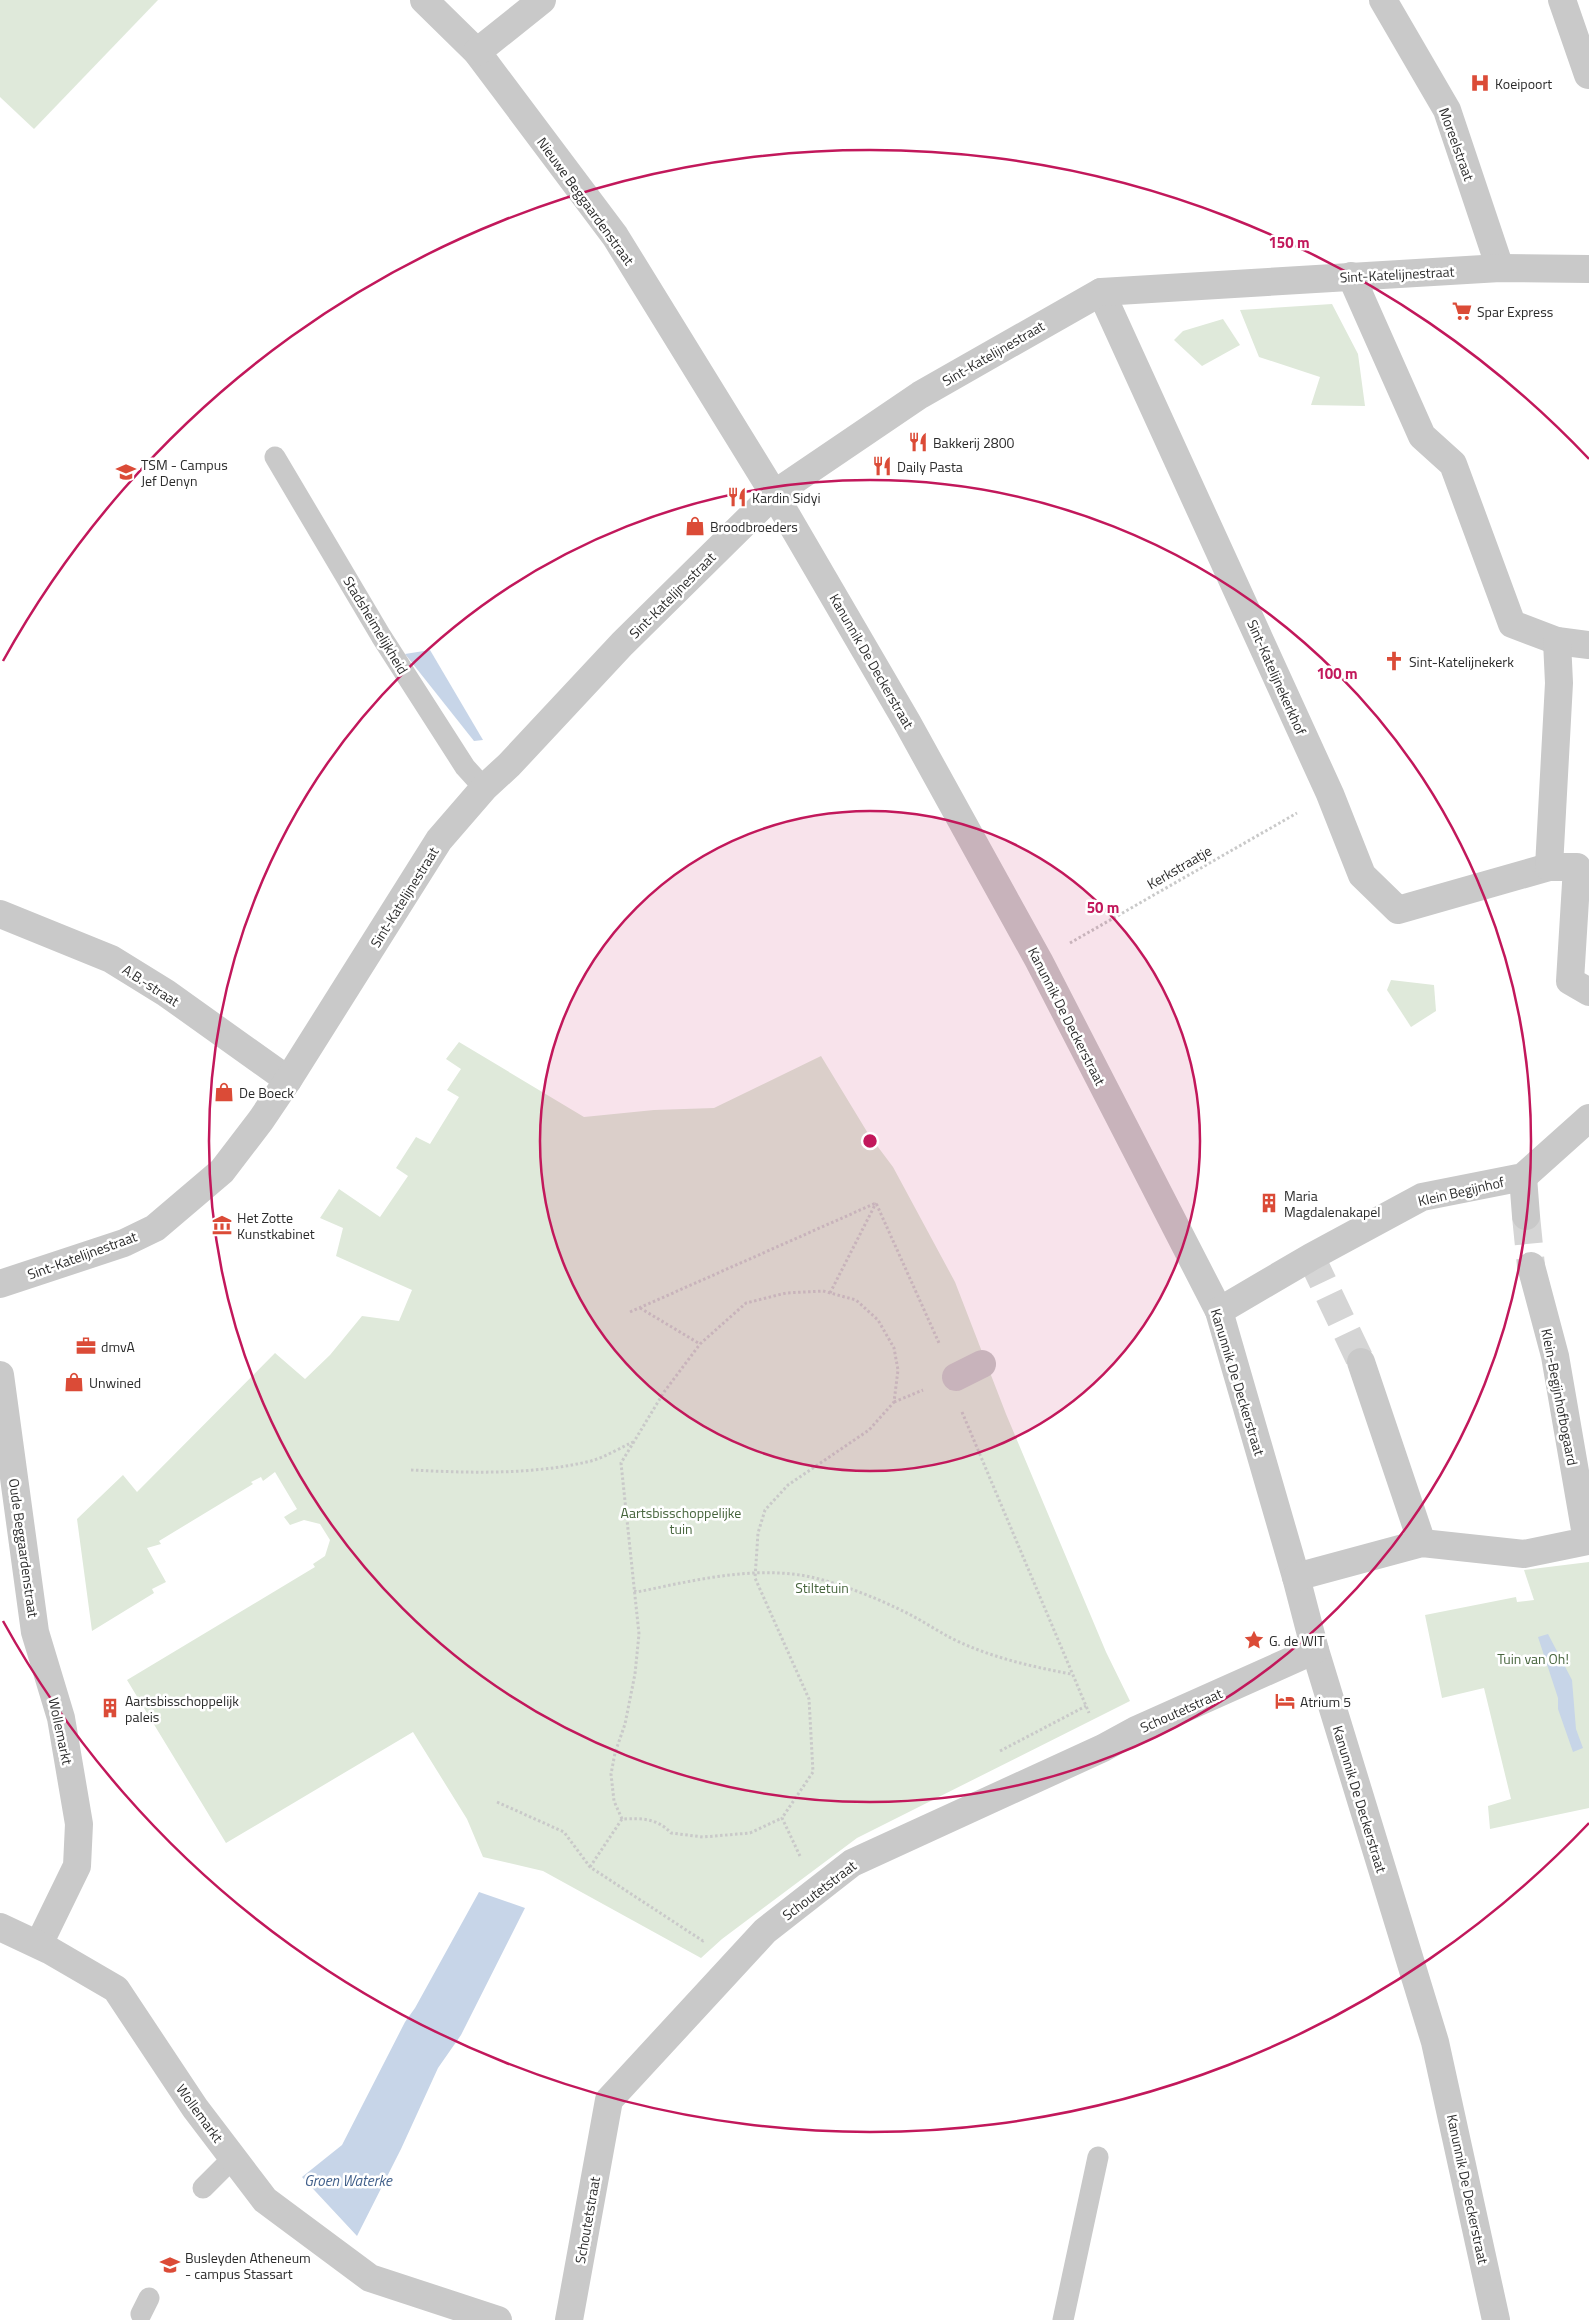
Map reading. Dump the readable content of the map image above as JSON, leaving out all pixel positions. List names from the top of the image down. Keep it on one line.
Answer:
{"streets":{"street":["Moreelstraat","Nieuwe Beggaardenstraat","Sint-Katelijnestraat","Kanunnik De Deckerstraat","Sint-Katelijnekerkhof","A.B.-straat","Klein Begijnhof","Klein-Begijnhofbogaard","Oude Beggaardenstraat","Schoutetstraat","Wollemarkt"],"lane":["Stadsheimelijkheid"],"path":["Kerkstraatje"]},"crossings":[["Moreelstraat","Sint-Katelijnestraat"],["Nieuwe Beggaardenstraat","Sint-Katelijnestraat"],["Nieuwe Beggaardenstraat","Kanunnik De Deckerstraat"],["Sint-Katelijnestraat","Stadsheimelijkheid"],["Sint-Katelijnestraat","Kanunnik De Deckerstraat"],["Sint-Katelijnestraat","Sint-Katelijnekerkhof"],["Sint-Katelijnestraat","A.B.-straat"],["Kanunnik De Deckerstraat","Kerkstraatje"],["Kanunnik De Deckerstraat","Klein Begijnhof"],["Kanunnik De Deckerstraat","Klein-Begijnhofbogaard"],["Kanunnik De Deckerstraat","Schoutetstraat"],["Sint-Katelijnekerkhof","Kerkstraatje"],["Oude Beggaardenstraat","Wollemarkt"]],"water":["Groen Waterke"],"parks":["Aartsbisschoppelijke tuin","Stiltetuin","Tuin van Oh!"],"places":{"hospital":["Koeipoort"],"supermarket":["Spar Express"],"restaurant":["Bakkerij 2800","Daily Pasta","Kardin Sidyi"],"school or university":["TSM - Campus Jef Denyn","Busleyden Atheneum - campus Stassart"],"shop":["Broodbroeders","De Boeck","Unwined"],"church":["Sint-Katelijnekerk"],"building":["Maria Magdalenakapel","Aartsbisschoppelijk paleis"],"museum":["Het Zotte Kunstkabinet"],"office":["dmvA"],"place":["G. de WIT"],"hotel":["Atrium 5"]},"rings":["150 m","100 m","50 m"]}
